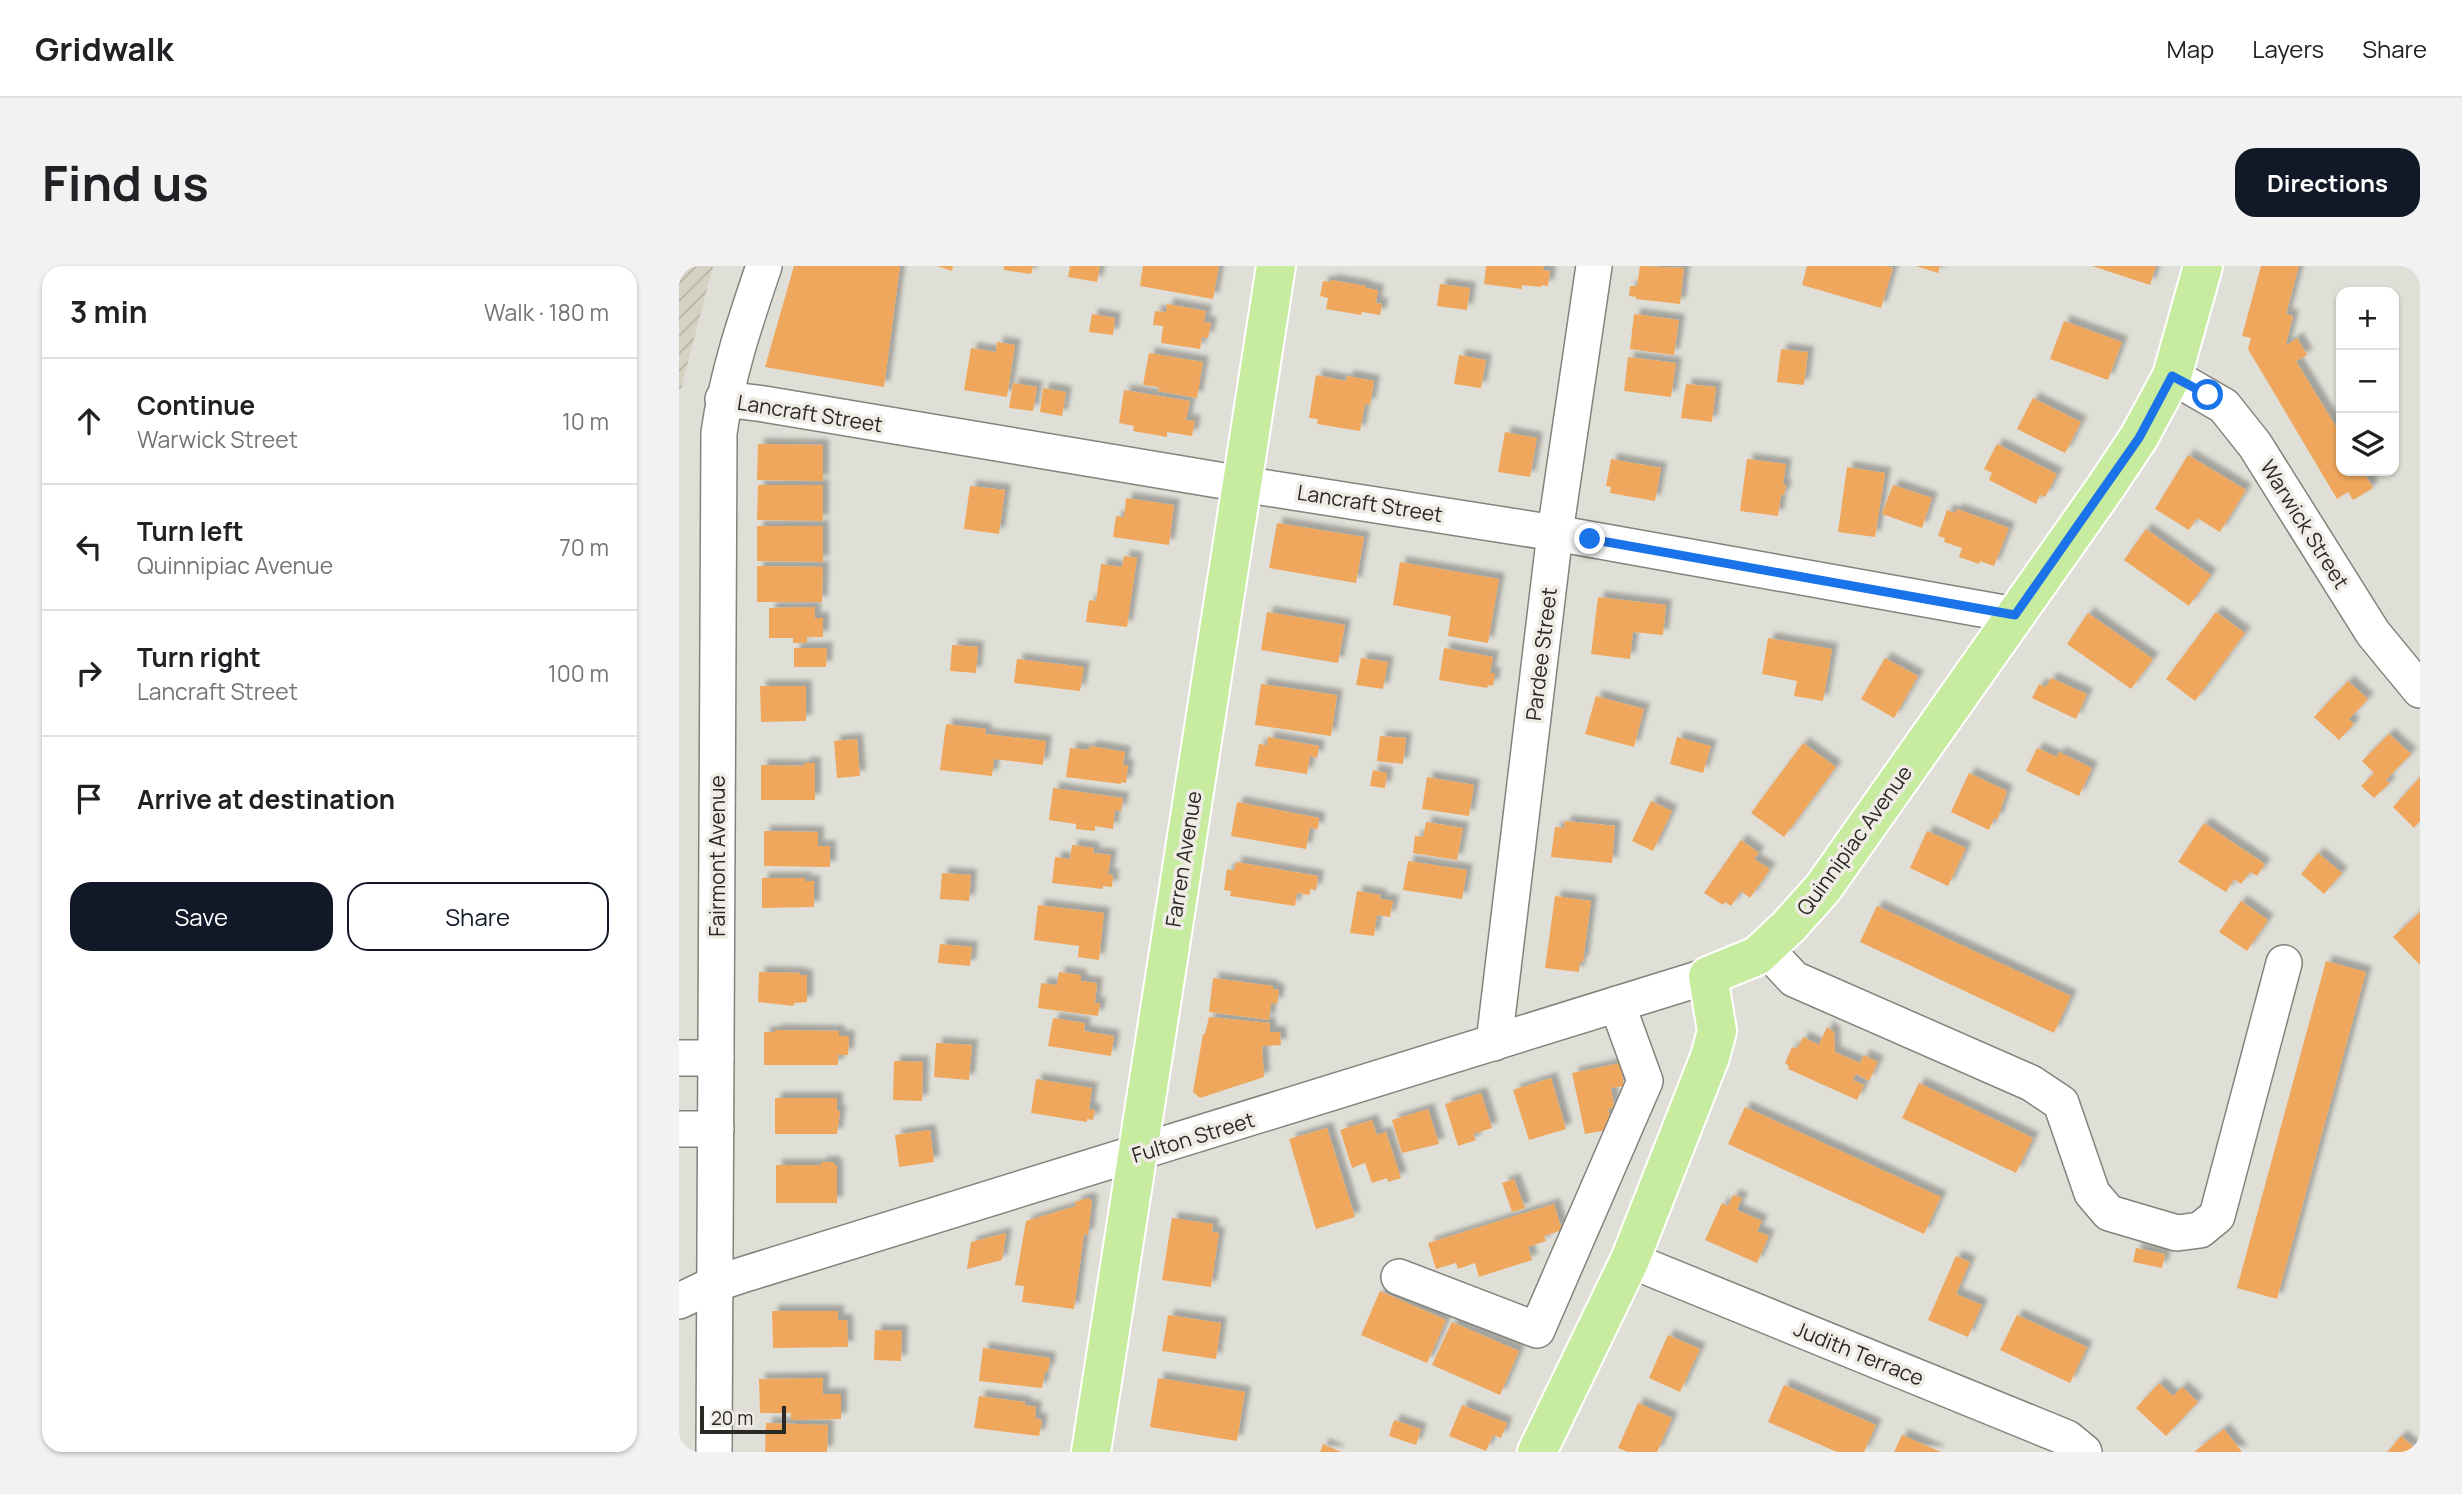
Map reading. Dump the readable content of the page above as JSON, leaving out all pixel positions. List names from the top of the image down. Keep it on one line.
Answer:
{"streets":{"main road":["Quinnipiac Avenue","Farren Avenue"],"street":["Lancraft Street","Warwick Street","Pardee Street","Fairmont Avenue","Fulton Street","Judith Terrace"]},"crossings":[["Lancraft Street","Pardee Street"],["Lancraft Street","Quinnipiac Avenue"],["Lancraft Street","Fairmont Avenue"],["Lancraft Street","Farren Avenue"],["Warwick Street","Quinnipiac Avenue"],["Pardee Street","Fulton Street"],["Quinnipiac Avenue","Fulton Street"],["Fairmont Avenue","Fulton Street"],["Farren Avenue","Fulton Street"]],"scale_bar":"20 m","page":{"header":"Gridwalk","nav":["Map","Layers","Share"],"buttons":["Directions",["Save","Share"]],"title":"Find us","heading":["3 min","Walk · 180 m"],"map_buttons":["+","−"],"list":[["Continue","Warwick Street","10 m"],["Turn left","Quinnipiac Avenue","70 m"],["Turn right","Lancraft Street","100 m"],"Arrive at destination"],"scale":"20 m"}}
